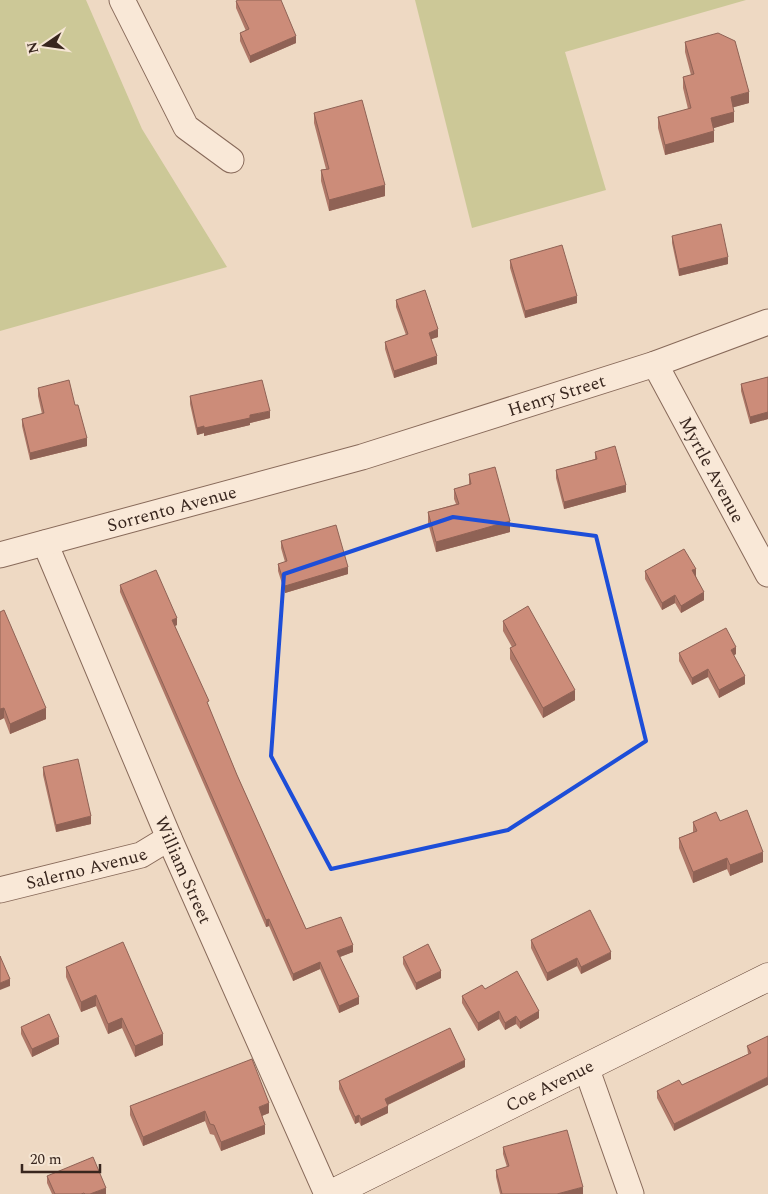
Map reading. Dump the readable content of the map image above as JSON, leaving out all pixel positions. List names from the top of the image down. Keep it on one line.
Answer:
{"streets":{"street":["Henry Street","Myrtle Avenue","Sorrento Avenue","Salerno Avenue","William Street","Coe Avenue"]},"crossings":[["Henry Street","Myrtle Avenue"],["Henry Street","Sorrento Avenue"],["Sorrento Avenue","William Street"],["Salerno Avenue","William Street"]],"scale_bar":"20 m","north":"left"}
